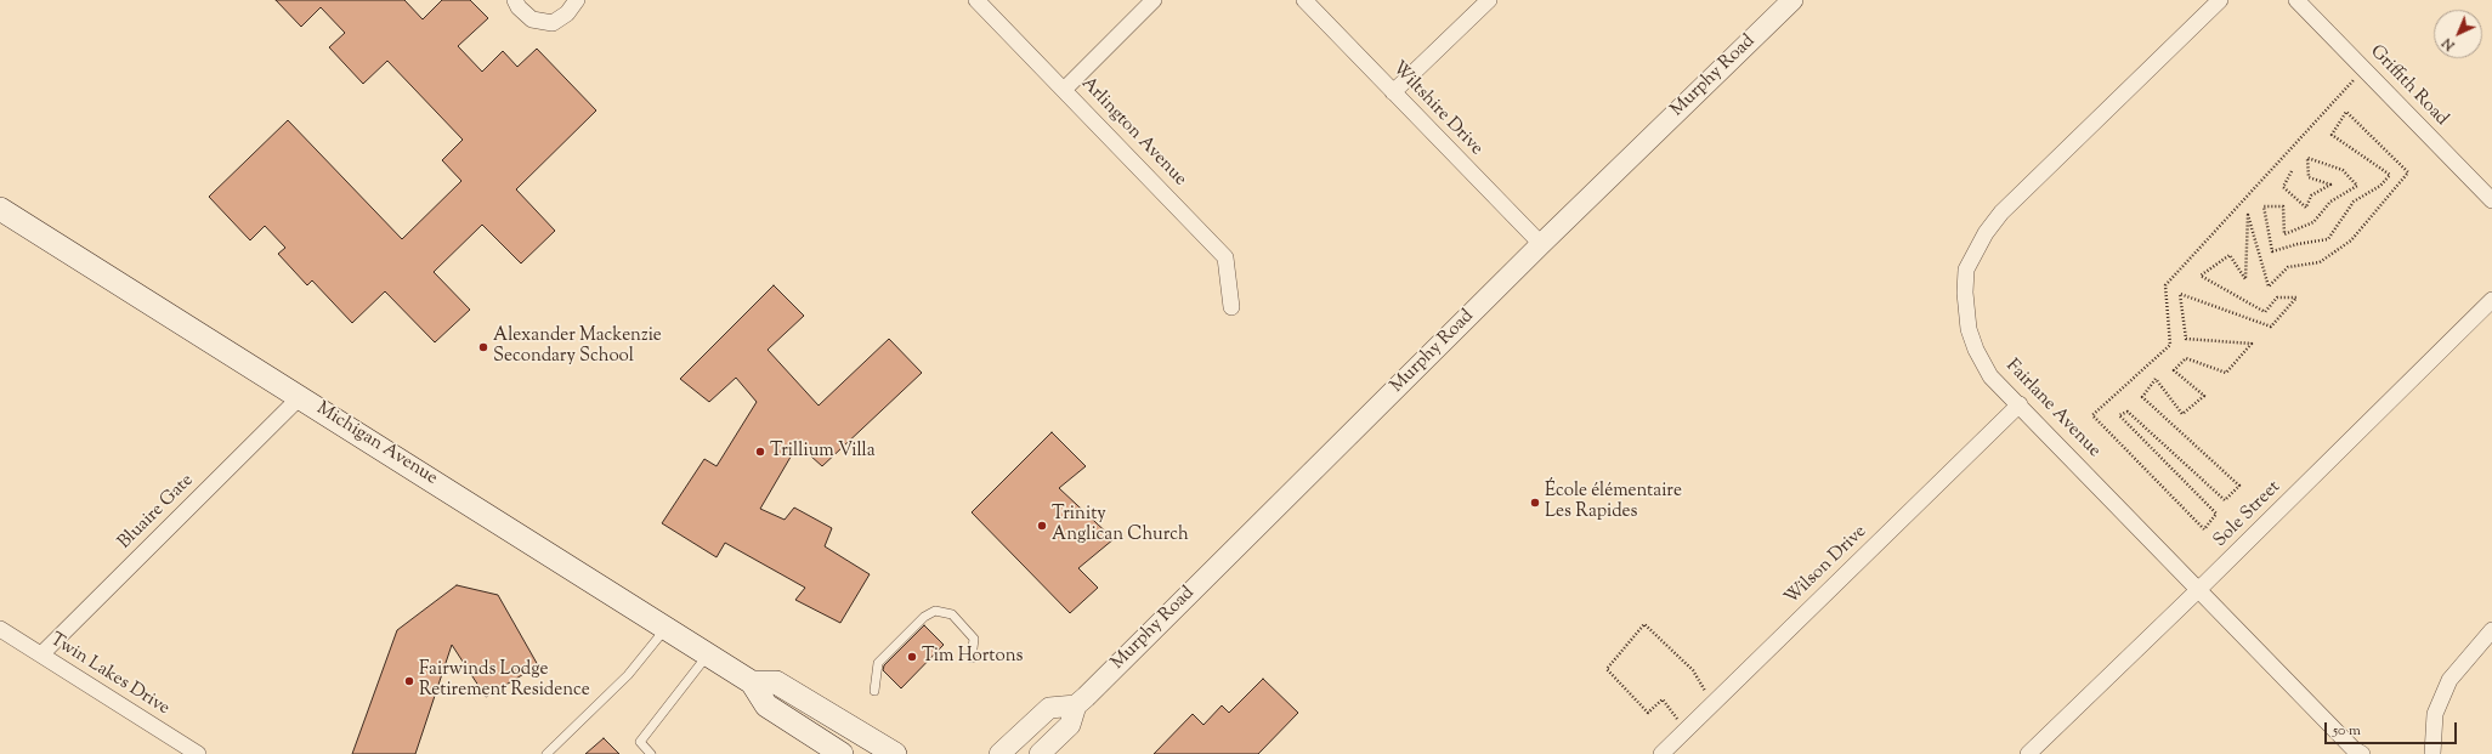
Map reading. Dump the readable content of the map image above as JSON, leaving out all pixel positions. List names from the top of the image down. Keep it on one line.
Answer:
{"streets":{"main road":["Michigan Avenue"],"street":["Murphy Road","Griffith Road","Wiltshire Drive","Arlington Avenue","Fairlane Avenue","Bluaire Gate","Sole Street","Wilson Drive","Twin Lakes Drive"]},"crossings":[["Murphy Road","Wiltshire Drive"],["Fairlane Avenue","Sole Street"],["Fairlane Avenue","Wilson Drive"],["Michigan Avenue","Bluaire Gate"],["Bluaire Gate","Twin Lakes Drive"]],"places":["Alexander Mackenzie Secondary School","Trillium Villa","École élémentaire Les Rapides","Trinity Anglican Church","Tim Hortons","Fairwinds Lodge Retirement Residence"],"scale_bar":"50 m","north":"bottom left"}
